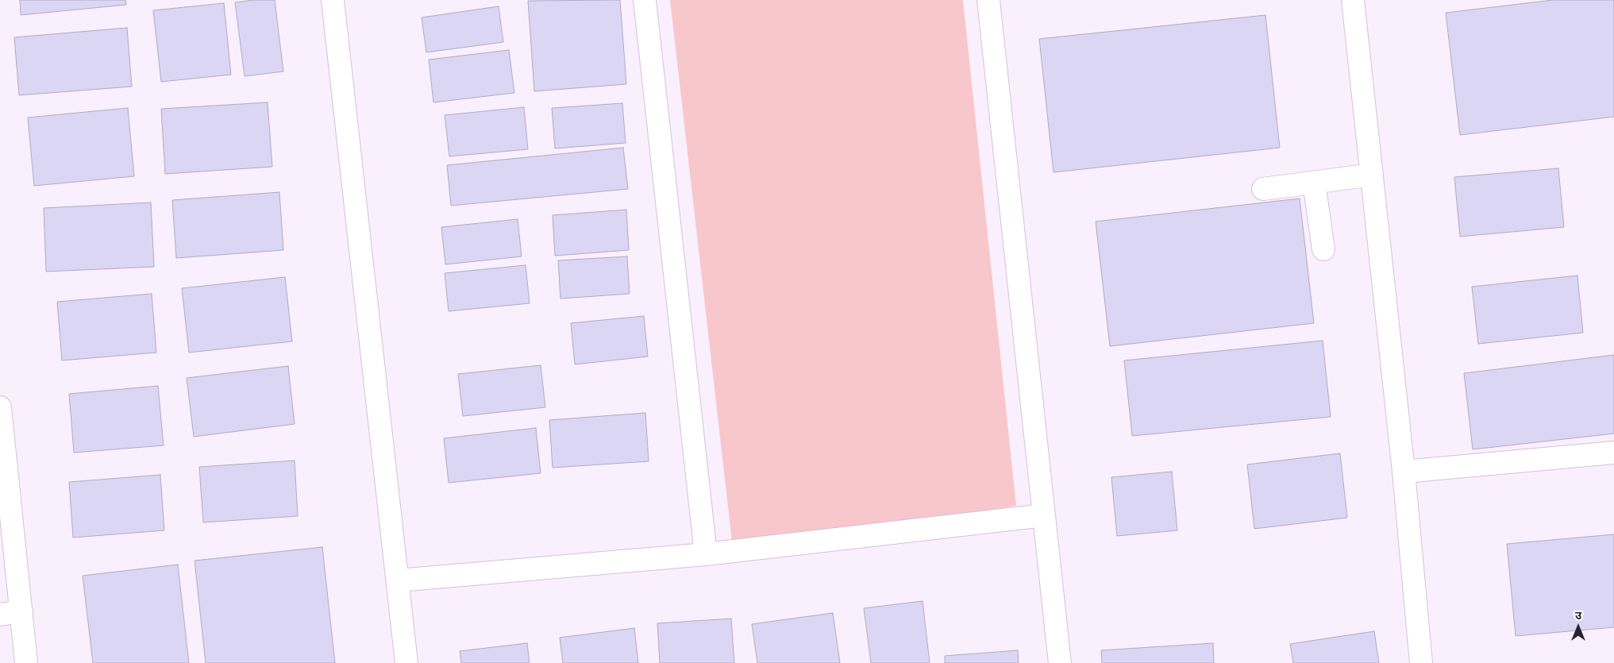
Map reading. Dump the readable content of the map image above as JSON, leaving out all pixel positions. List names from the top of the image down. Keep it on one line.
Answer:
{"north":"top"}
